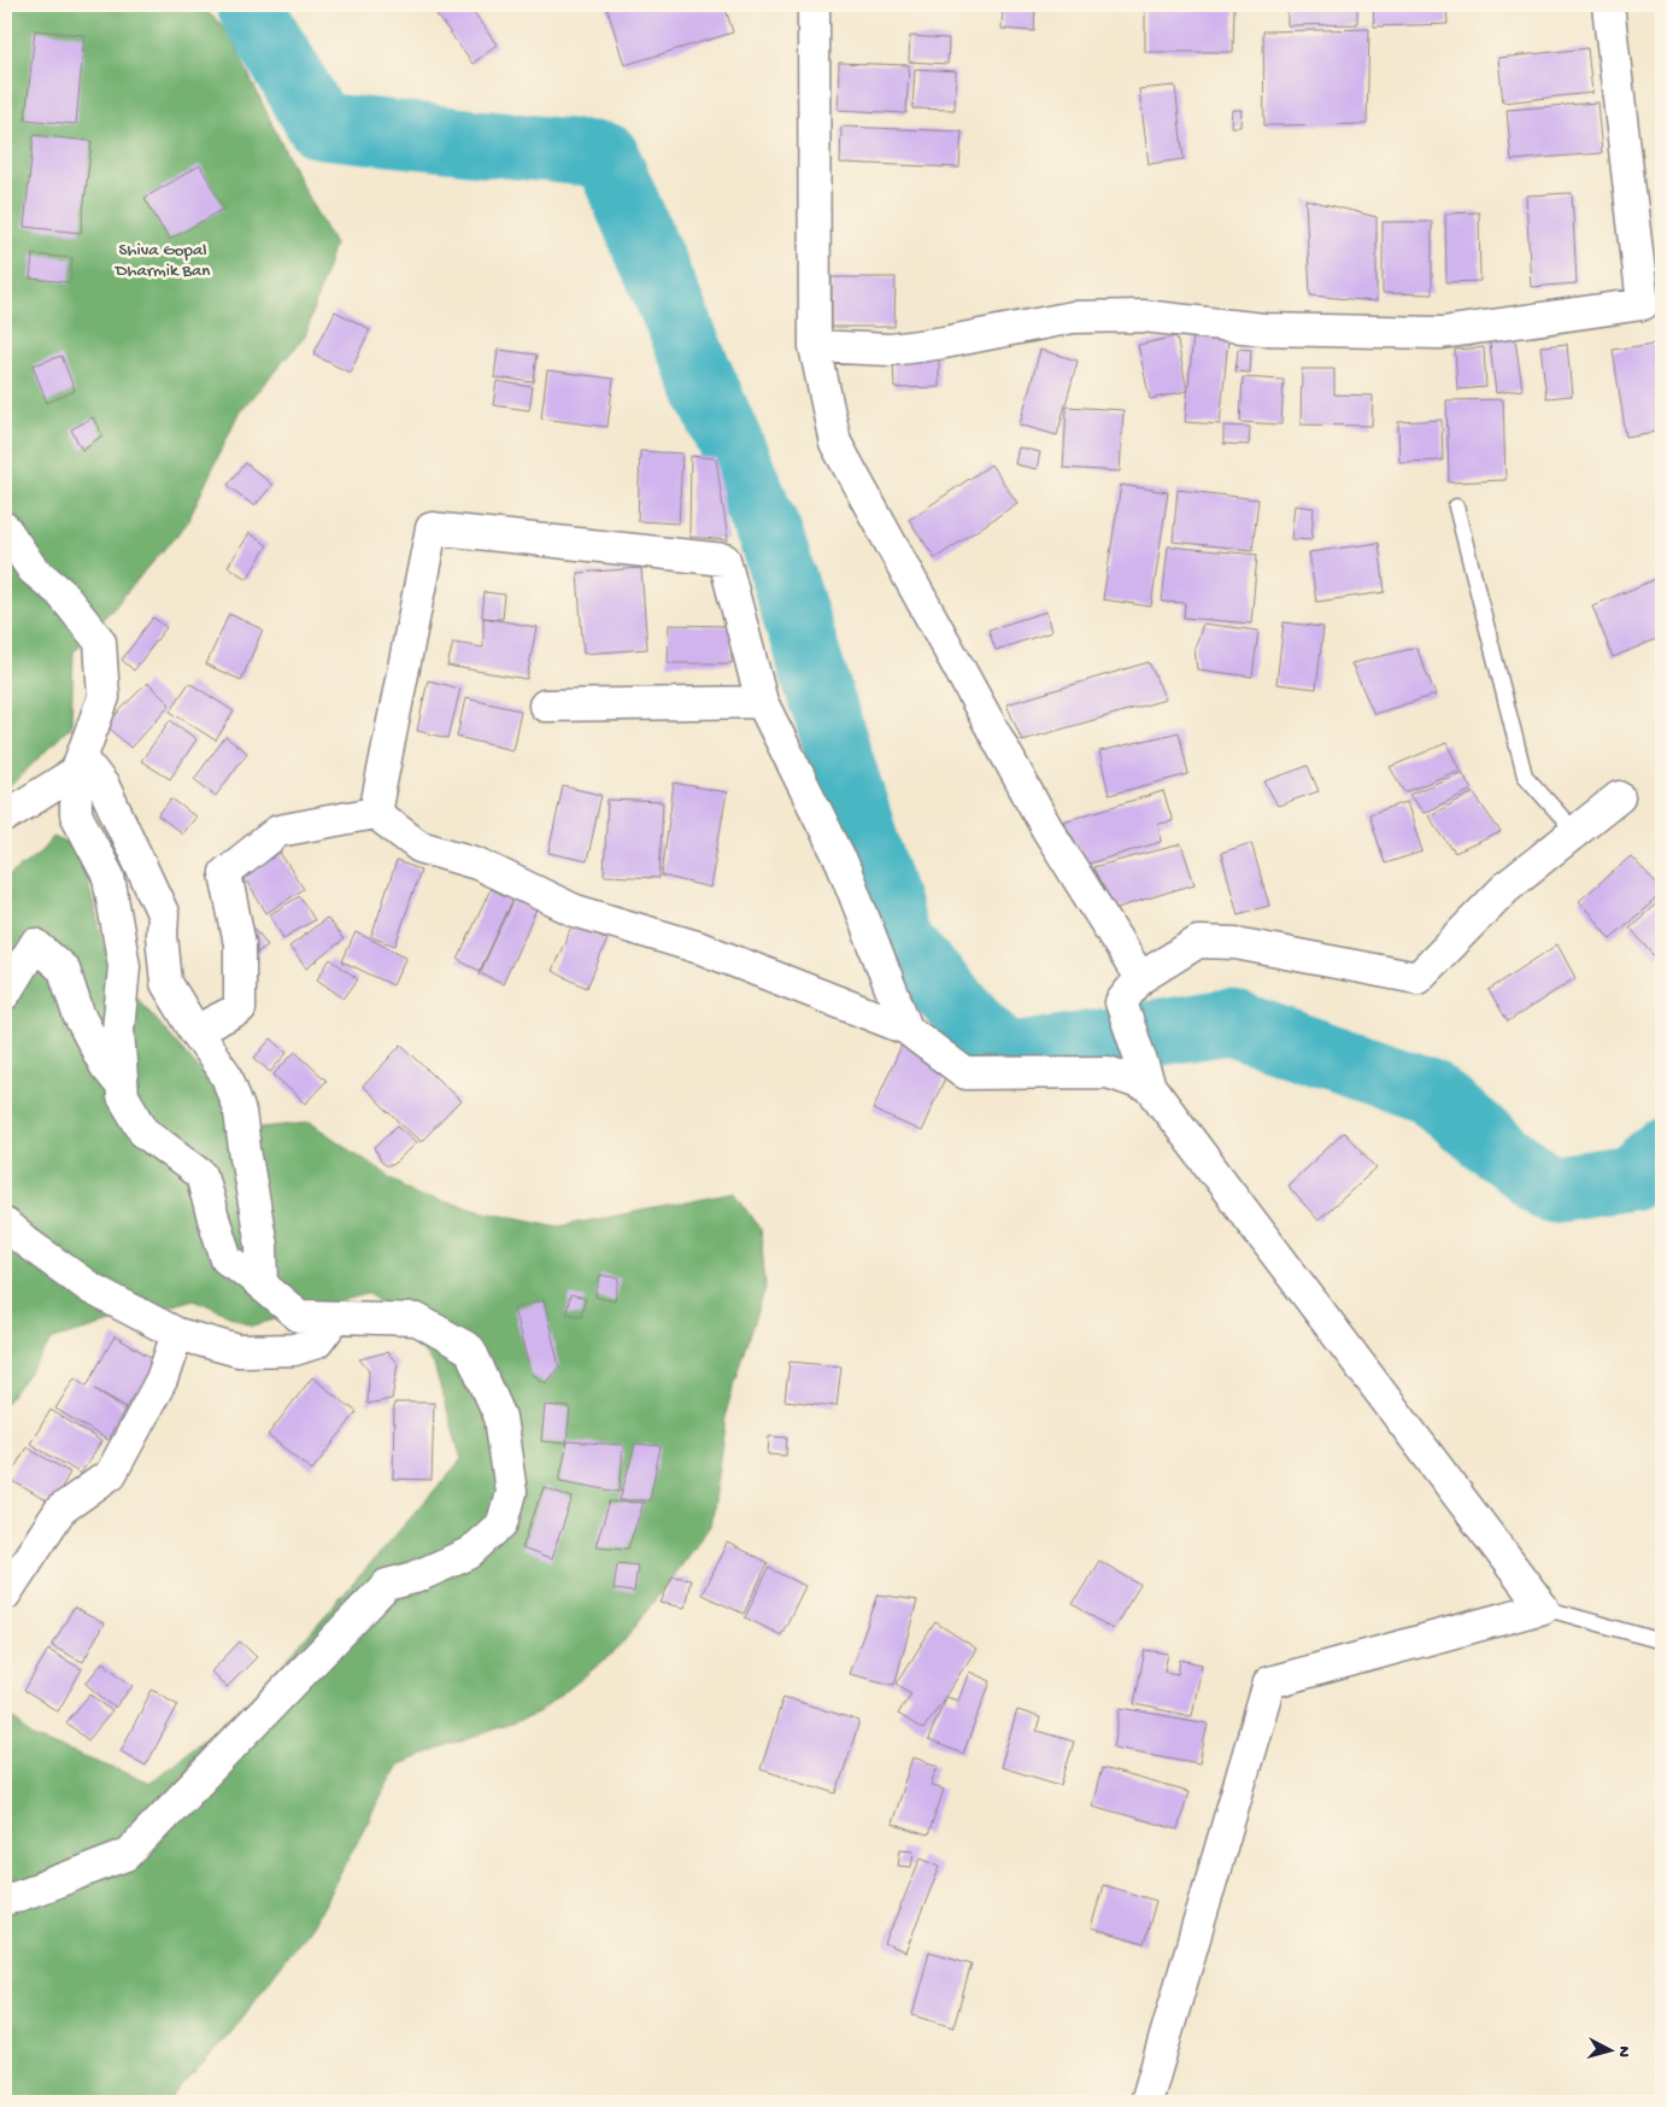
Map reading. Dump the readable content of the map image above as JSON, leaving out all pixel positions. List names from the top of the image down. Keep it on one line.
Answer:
{"parks":["Shiva Gopal Dharmik Ban"],"north":"right"}
